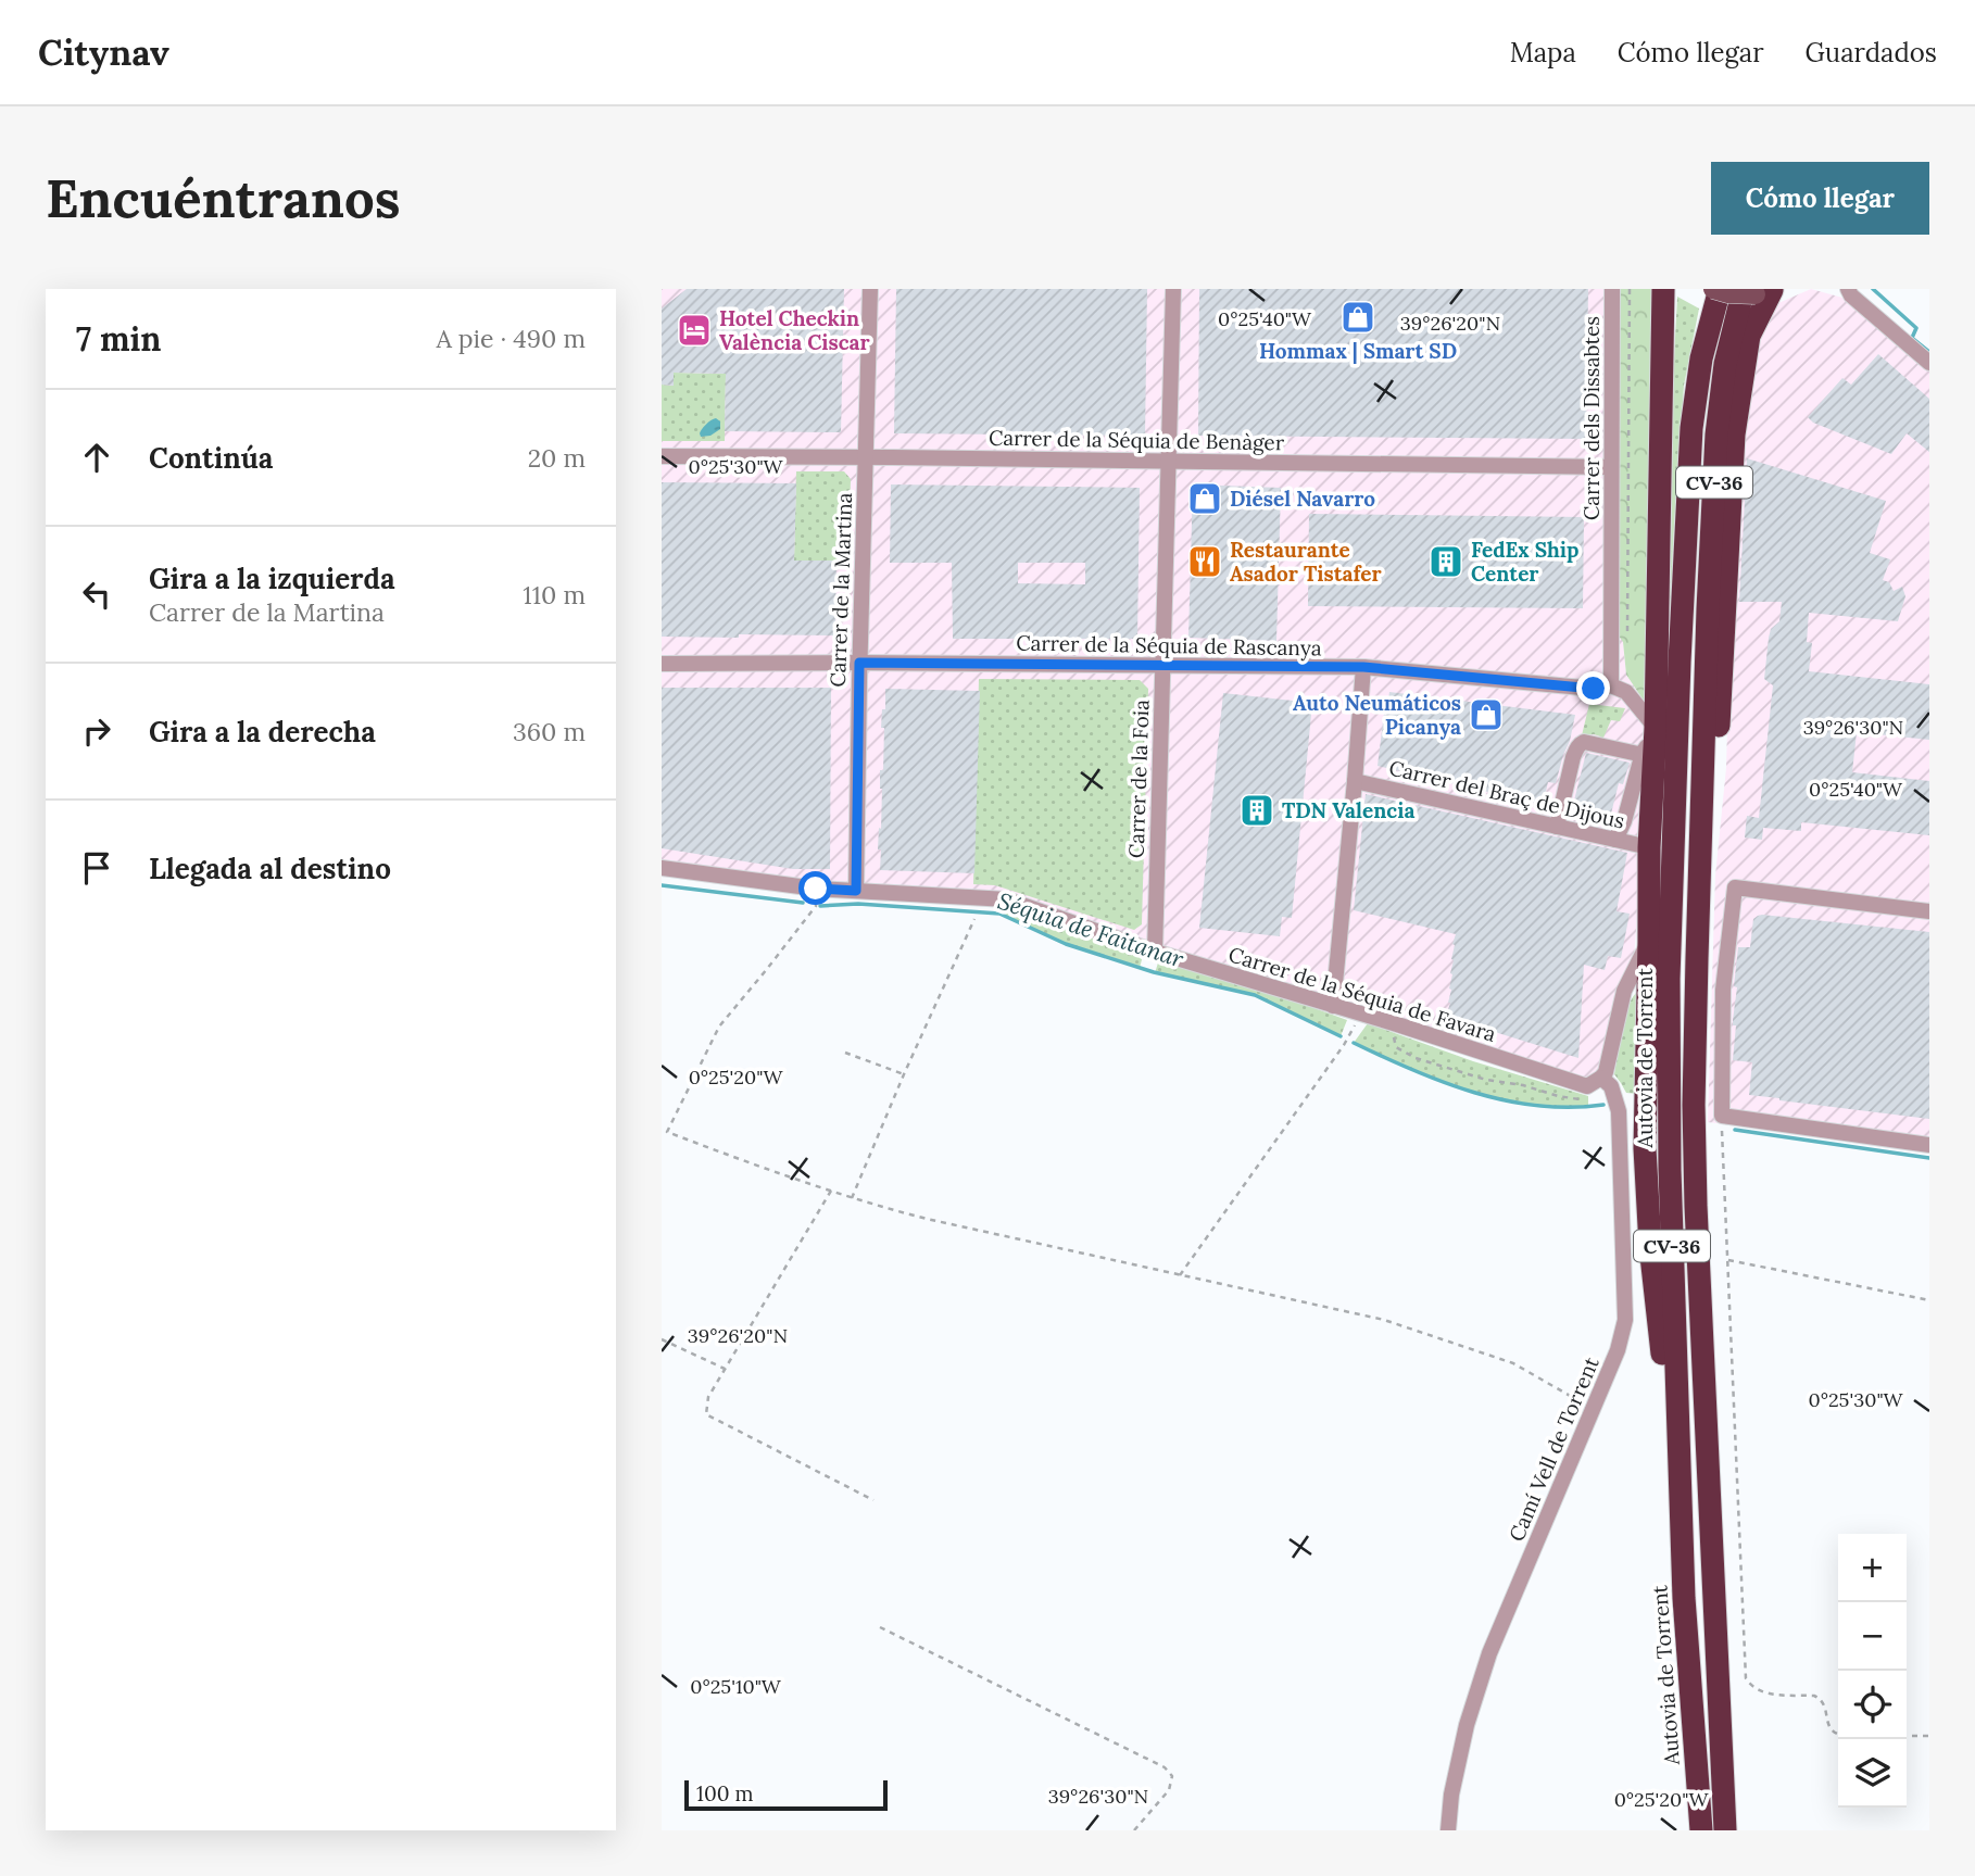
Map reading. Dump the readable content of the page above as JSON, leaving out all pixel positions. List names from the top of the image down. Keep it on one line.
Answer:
{"streets":{"highway":["CV-36","Autovia de Torrent"],"street":["Carrer dels Dissabtes","Carrer de la Séquia de Benàger","Carrer de la Martina","Carrer de la Séquia de Rascanya","Carrer de la Foia","Carrer del Braç de Dijous","Carrer de la Séquia de Favara","Camí Vell de Torrent"]},"crossings":[["Carrer dels Dissabtes","Carrer de la Séquia de Benàger"],["Carrer dels Dissabtes","Carrer de la Séquia de Rascanya"],["Carrer de la Séquia de Benàger","Carrer de la Martina"],["Carrer de la Séquia de Benàger","Carrer de la Foia"],["Carrer de la Martina","Carrer de la Séquia de Rascanya"],["Carrer de la Martina","Carrer de la Séquia de Favara"],["Carrer de la Séquia de Rascanya","Carrer de la Foia"],["Carrer de la Foia","Carrer de la Séquia de Favara"],["Carrer de la Séquia de Favara","Camí Vell de Torrent"]],"water":["Séquia de Faitanar"],"places":{"shop":["Hommax | Smart SD","Diésel Navarro","Auto Neumáticos Picanya"],"hotel":["Hotel Checkin València Ciscar"],"restaurant":["Restaurante Asador Tistafer"],"building":["FedEx Ship Center","TDN Valencia"]},"scale_bar":"100 m","page":{"header":"Citynav","nav":["Mapa","Cómo llegar","Guardados"],"buttons":"Cómo llegar","title":"Encuéntranos","heading":["7 min","A pie · 490 m"],"list":[["Continúa","20 m"],["Gira a la izquierda","Carrer de la Martina","110 m"],["Gira a la derecha","360 m"],"Llegada al destino"],"map_buttons":["+","−"],"scale":"100 m"},"coordinates":["0°25'40\"W","39°26'20\"N","0°25'30\"W","39°26'30\"N","0°25'20\"W","0°25'10\"W"]}
